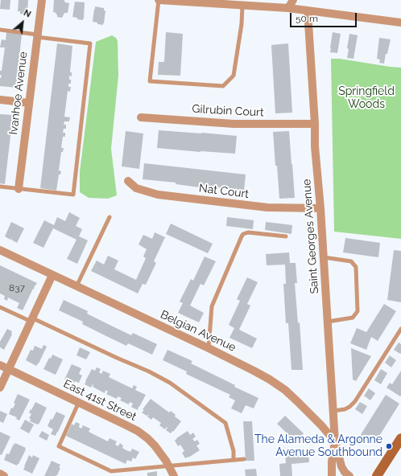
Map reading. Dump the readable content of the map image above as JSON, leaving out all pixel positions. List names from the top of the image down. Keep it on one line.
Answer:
{"streets":{"street":["Ivanhoe Avenue","Gilrubin Court","Nat Court","Saint Georges Avenue","Belgian Avenue","East 41st Street"]},"crossings":[["Gilrubin Court","Saint Georges Avenue"],["Nat Court","Saint Georges Avenue"],["Saint Georges Avenue","Belgian Avenue"]],"parks":["Springfield Woods"],"places":["The Alameda & Argonne Avenue Southbound"],"house_numbers":["837"],"scale_bar":"50 m","north":"top right"}
